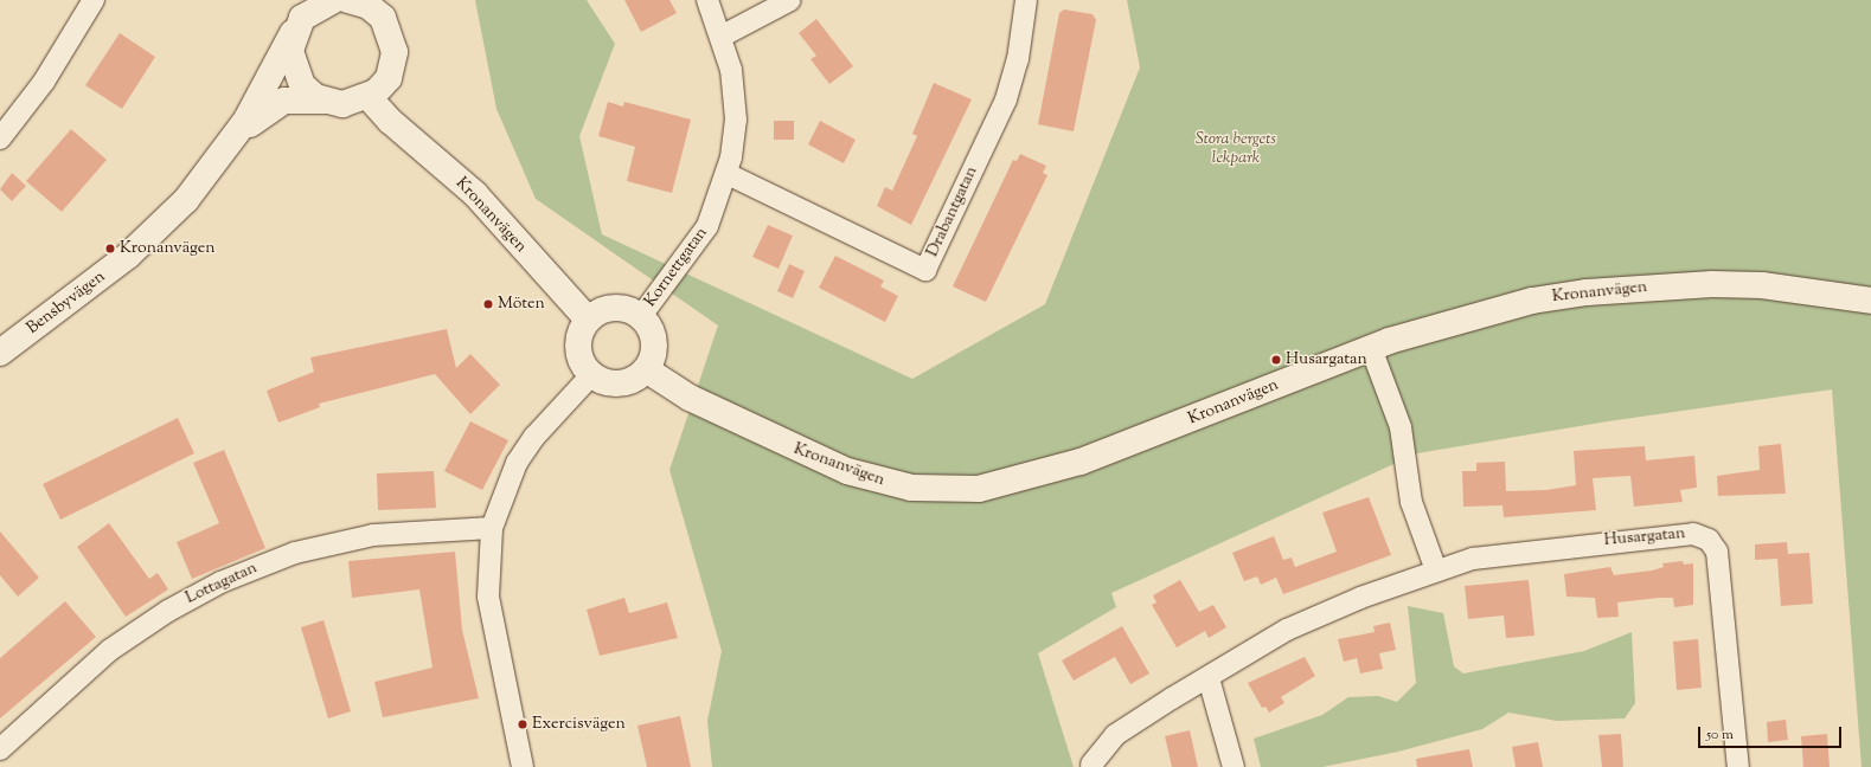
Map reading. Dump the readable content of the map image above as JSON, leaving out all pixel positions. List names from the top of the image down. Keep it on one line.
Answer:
{"streets":{"street":["Drabantgatan","Kronanvägen","Kornettgatan","Bensbyvägen","Husargatan","Lottagatan"]},"crossings":[["Drabantgatan","Kornettgatan"],["Kronanvägen","Kornettgatan"],["Kronanvägen","Bensbyvägen"]],"parks":["Stora bergets lekpark"],"places":["Kronanvägen","Möten","Husargatan","Exercisvägen"],"scale_bar":"50 m"}
